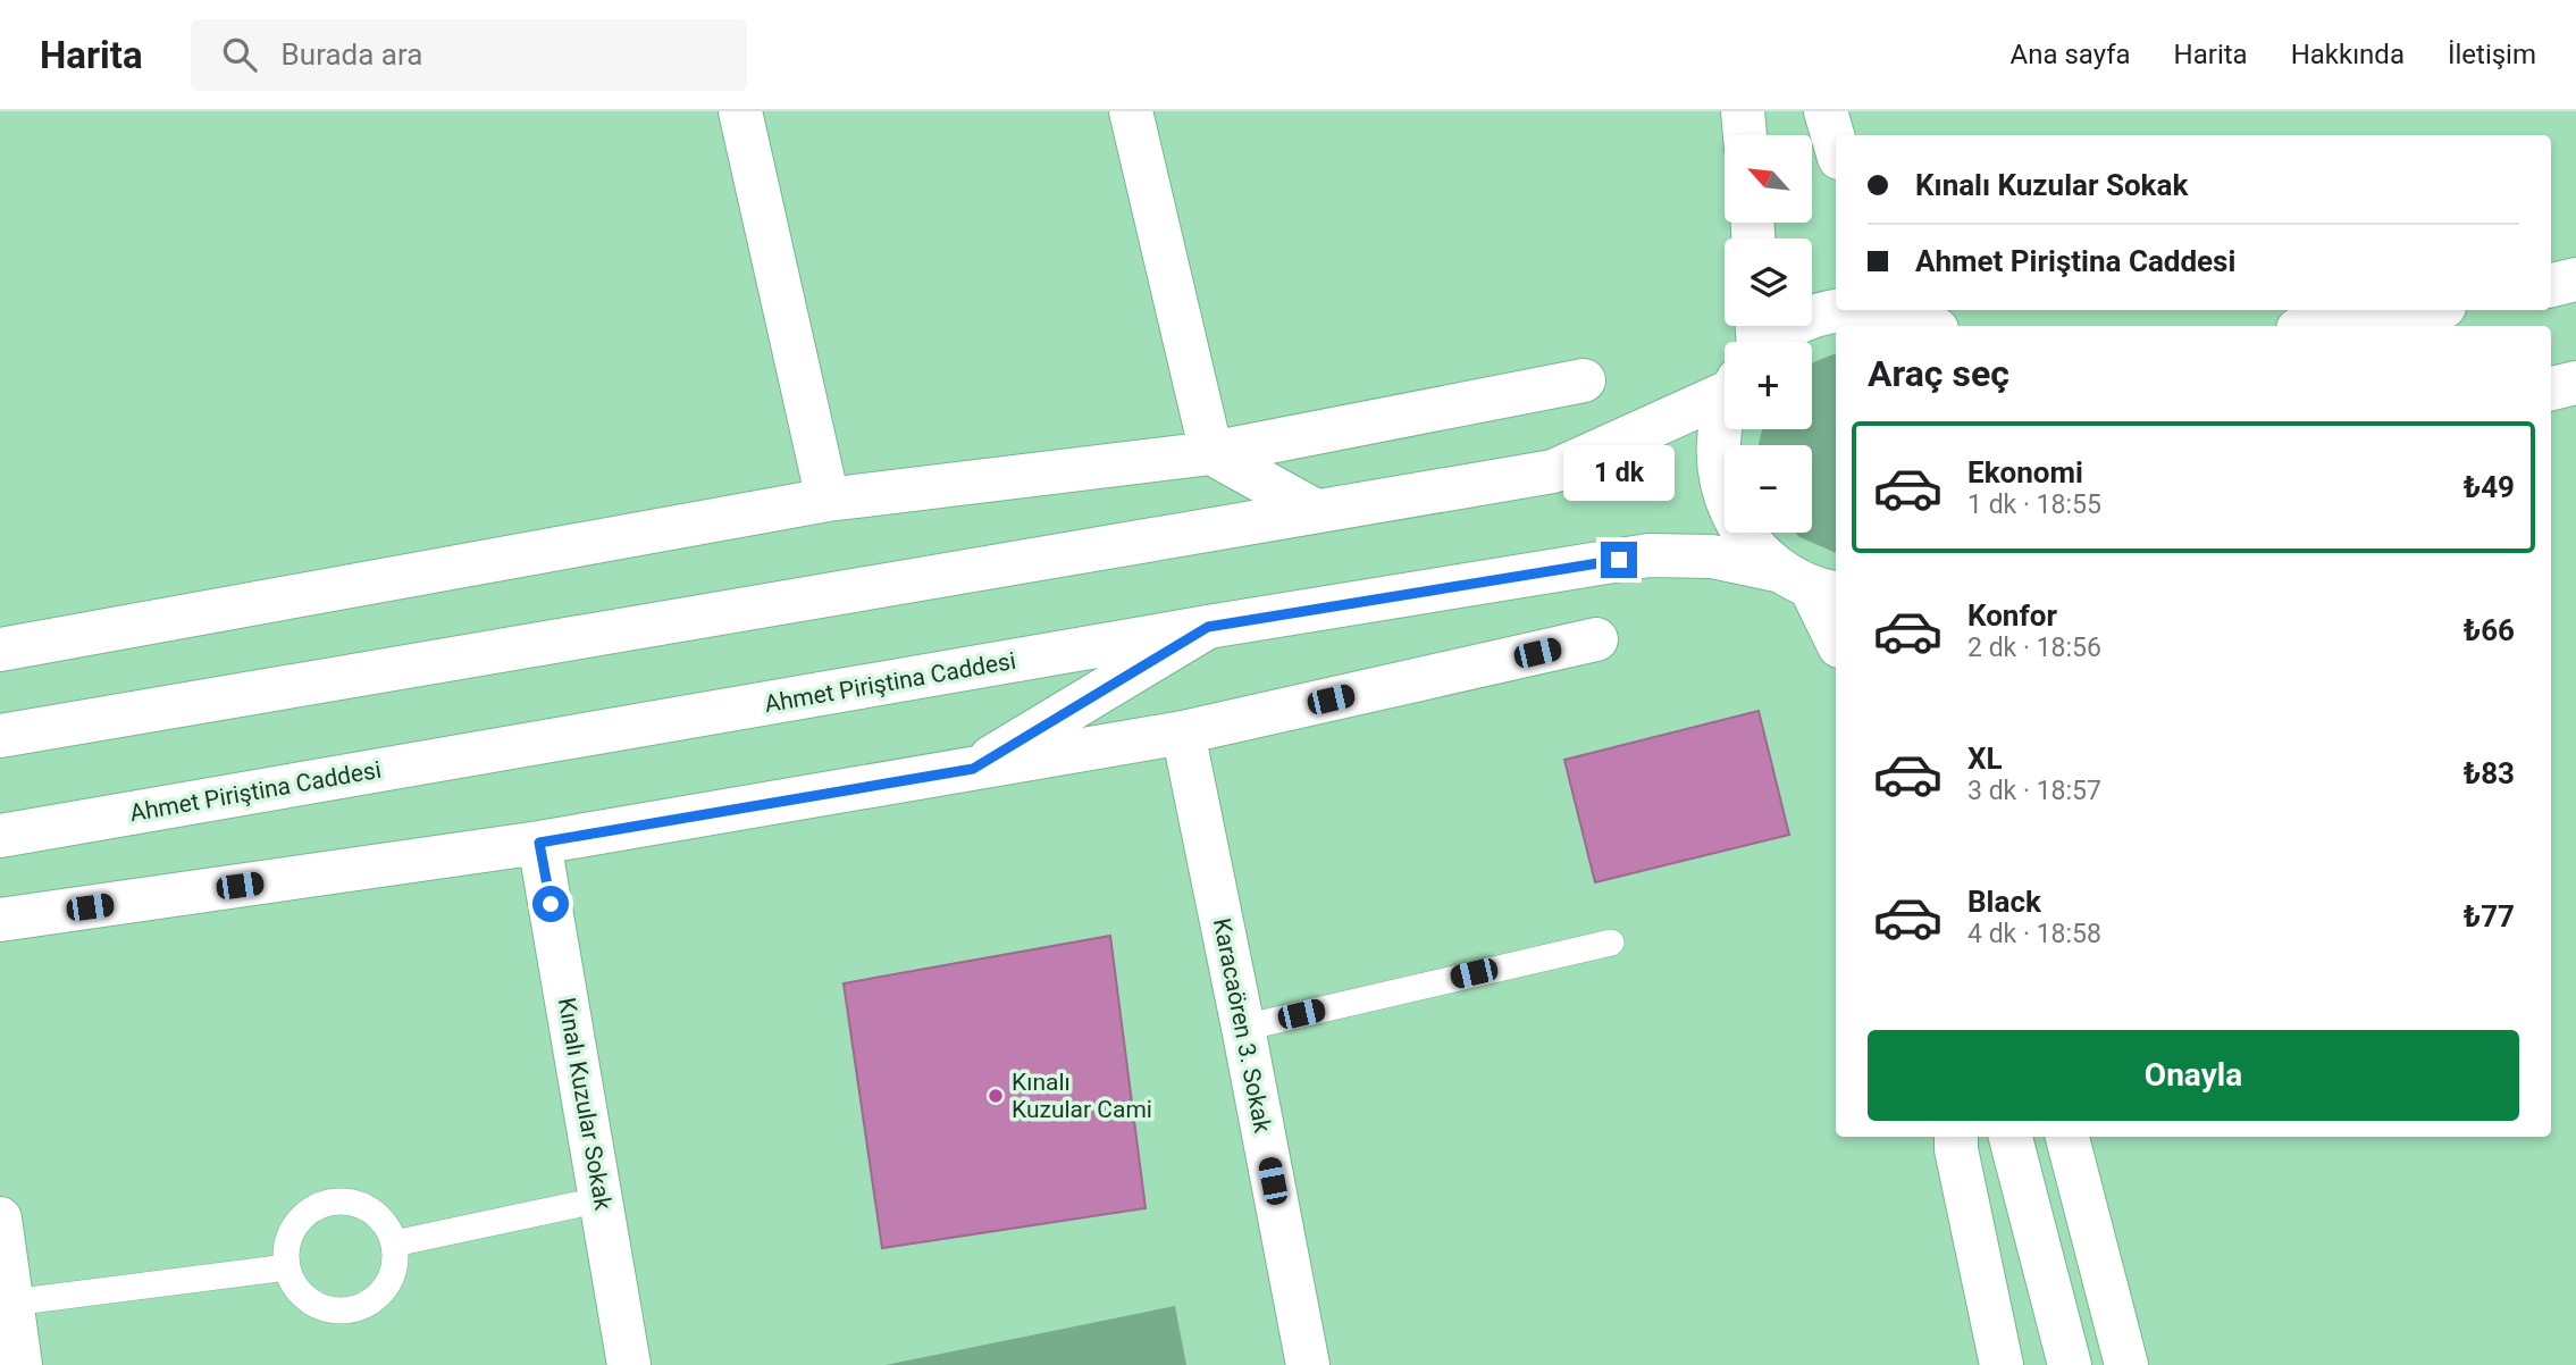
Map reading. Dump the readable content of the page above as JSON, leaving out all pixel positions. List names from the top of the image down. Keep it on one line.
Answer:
{"streets":{"street":["Ahmet Piriştina Caddesi","Karacaören 3. Sokak","Kınalı Kuzular Sokak"]},"places":["Kınalı Kuzular Cami"],"north":"top left","page":{"header":"Harita","search":"Burada ara","nav":["Ana sayfa","Harita","Hakkında","İletişim"],"map_buttons":["+","−"],"banner":["Kınalı Kuzular Sokak","Ahmet Piriştina Caddesi"],"heading":"Araç seç","list":[{"name":"Ekonomi","note":"1 dk · 18:55","value":"₺49"},{"name":"Konfor","note":"2 dk · 18:56","value":"₺66"},{"name":"XL","note":"3 dk · 18:57","value":"₺83"},{"name":"Black","note":"4 dk · 18:58","value":"₺77"}],"bubble":"1 dk","buttons":"Onayla"}}
